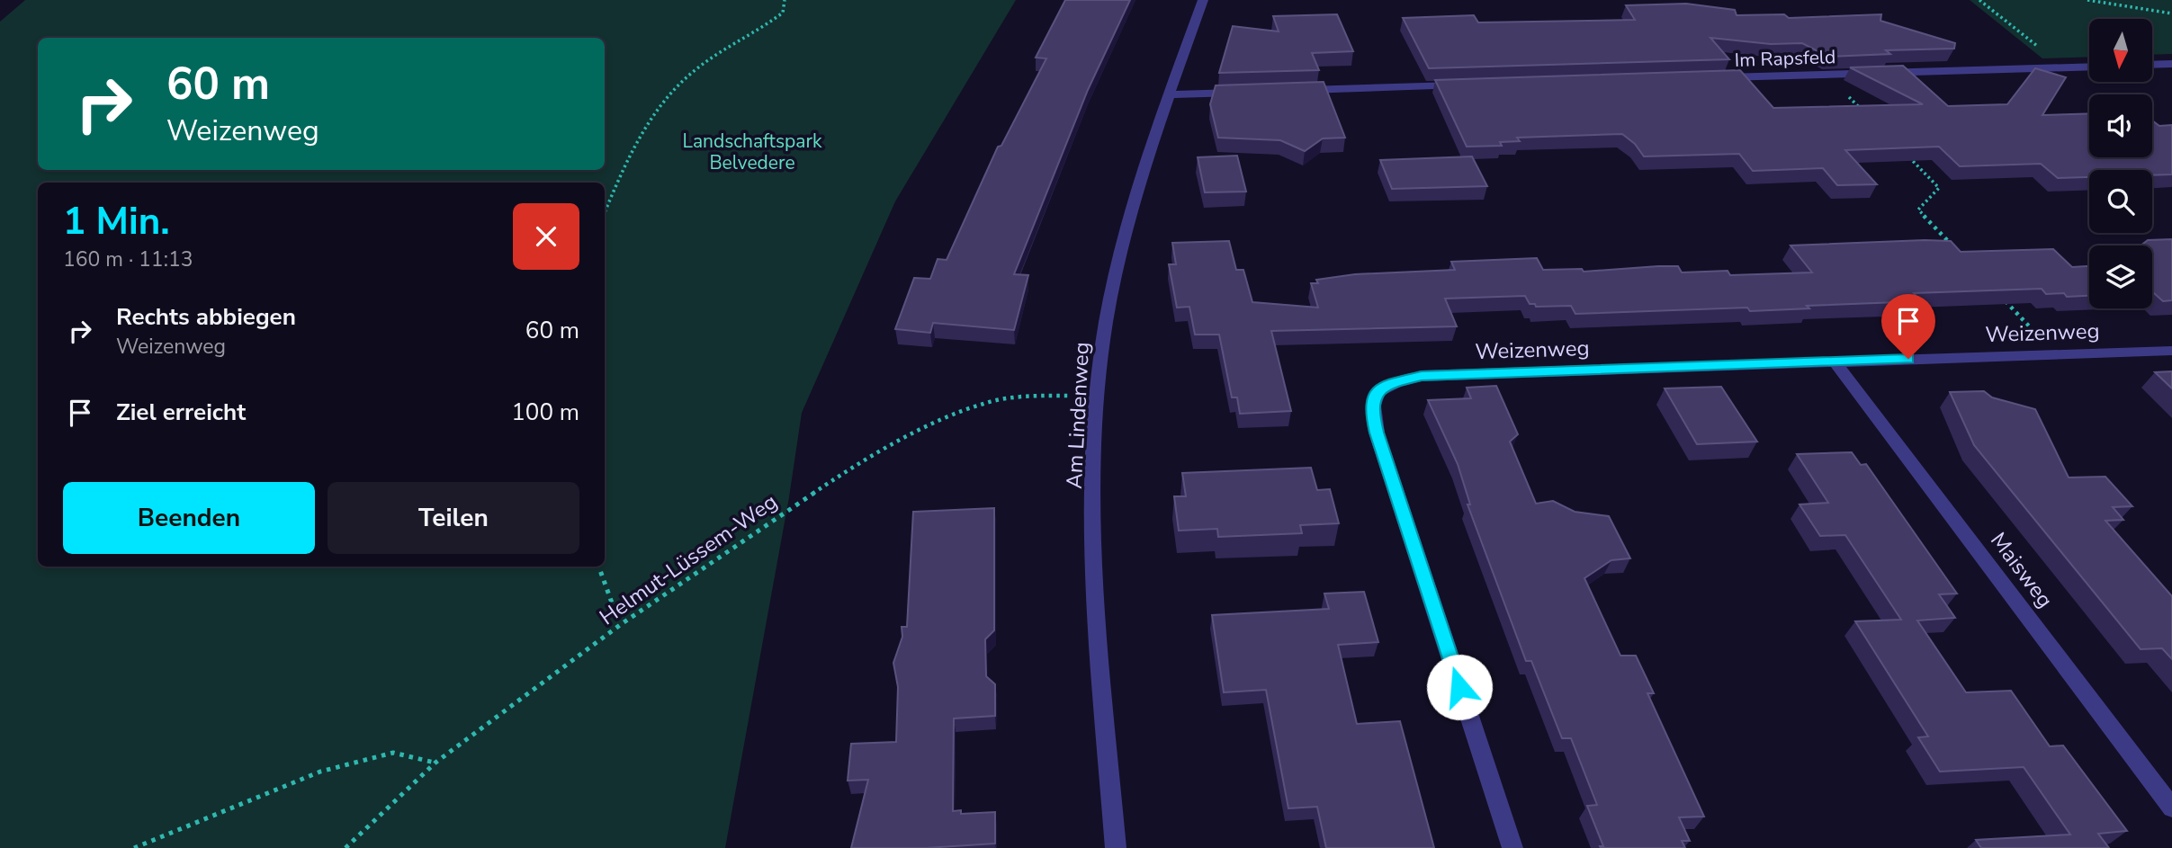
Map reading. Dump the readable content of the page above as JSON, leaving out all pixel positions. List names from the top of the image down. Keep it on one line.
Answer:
{"streets":{"street":["Im Rapsfeld","Weizenweg","Am Lindenweg","Maisweg"],"path":["Helmut-Lüssem-Weg"]},"crossings":[["Weizenweg","Maisweg"],["Am Lindenweg","Helmut-Lüssem-Weg"]],"parks":["Landschaftspark Belvedere"],"north":"bottom","page":{"turn":["60 m","Weizenweg"],"heading":["1 Min.","160 m · 11:13"],"list":[{"name":"Rechts abbiegen","note":"Weizenweg","value":"60 m"},{"name":"Ziel erreicht","value":"100 m"}],"buttons":["Beenden","Teilen"]}}
